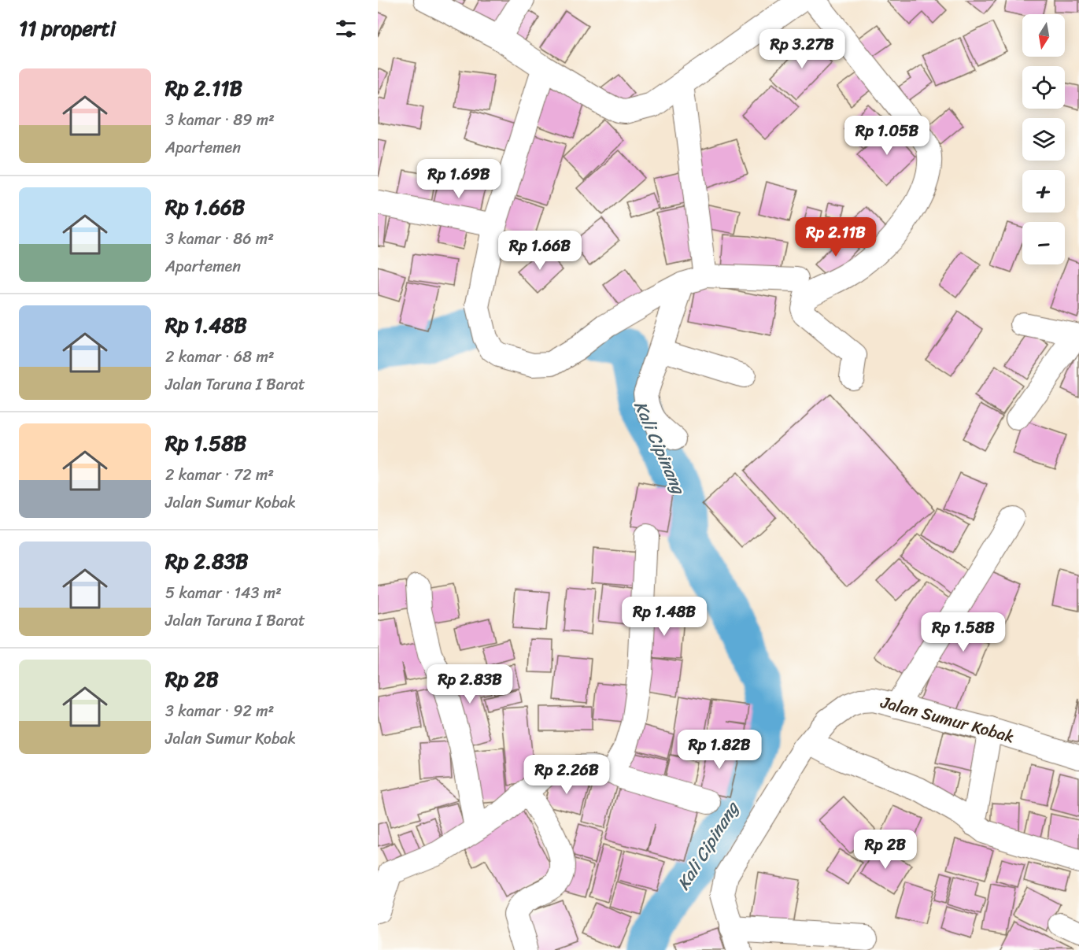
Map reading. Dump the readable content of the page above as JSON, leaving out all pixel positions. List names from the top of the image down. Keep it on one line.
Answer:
{"streets":{"street":["Jalan Sumur Kobak"]},"water":["Kali Cipinang"],"north":"bottom","page":{"heading":"11 properti","map_buttons":["+","−"],"price":["Rp 3.27B","Rp 1.05B","Rp 1.69B","Rp 2.11B","Rp 1.66B","Rp 1.48B","Rp 1.58B","Rp 2.83B","Rp 1.82B","Rp 2.26B","Rp 2B"],"list":[{"name":"Rp 2.11B","note":"3 kamar · 89 m² · Apartemen"},{"name":"Rp 1.66B","note":"3 kamar · 86 m² · Apartemen"},{"name":"Rp 1.48B","note":"2 kamar · 68 m² · Jalan Taruna I Barat"},{"name":"Rp 1.58B","note":"2 kamar · 72 m² · Jalan Sumur Kobak"},{"name":"Rp 2.83B","note":"5 kamar · 143 m² · Jalan Taruna I Barat"},{"name":"Rp 2B","note":"3 kamar · 92 m² · Jalan Sumur Kobak"}]}}
